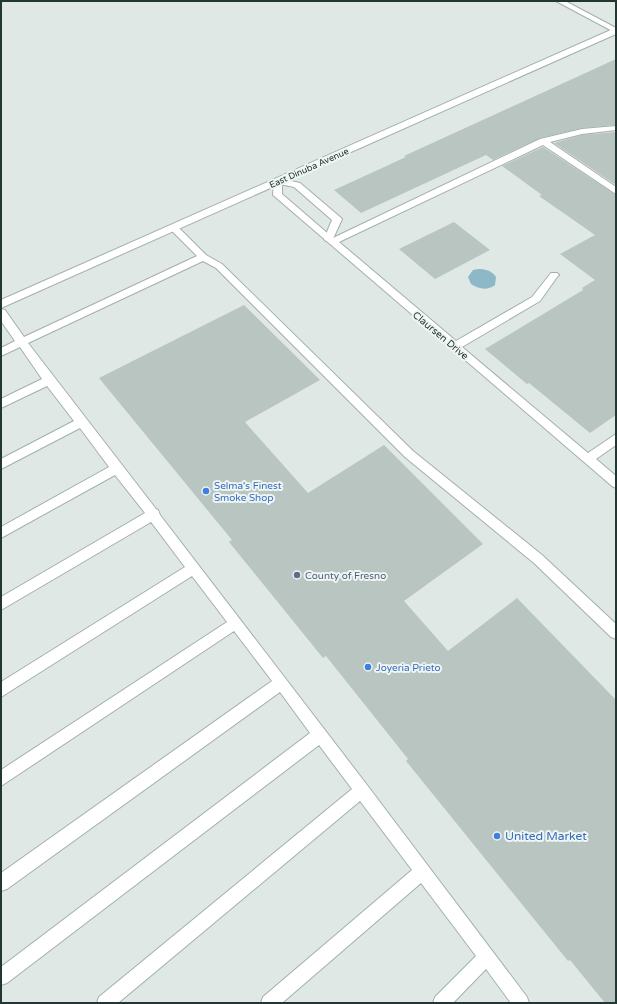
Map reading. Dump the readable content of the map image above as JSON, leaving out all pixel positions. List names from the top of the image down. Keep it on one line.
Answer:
{"streets":{"street":["East Dinuba Avenue","Claursen Drive"]},"crossings":[["East Dinuba Avenue","Claursen Drive"]],"places":["Selma's Finest Smoke Shop","County of Fresno","Joyeria Prieto","United Market"]}
